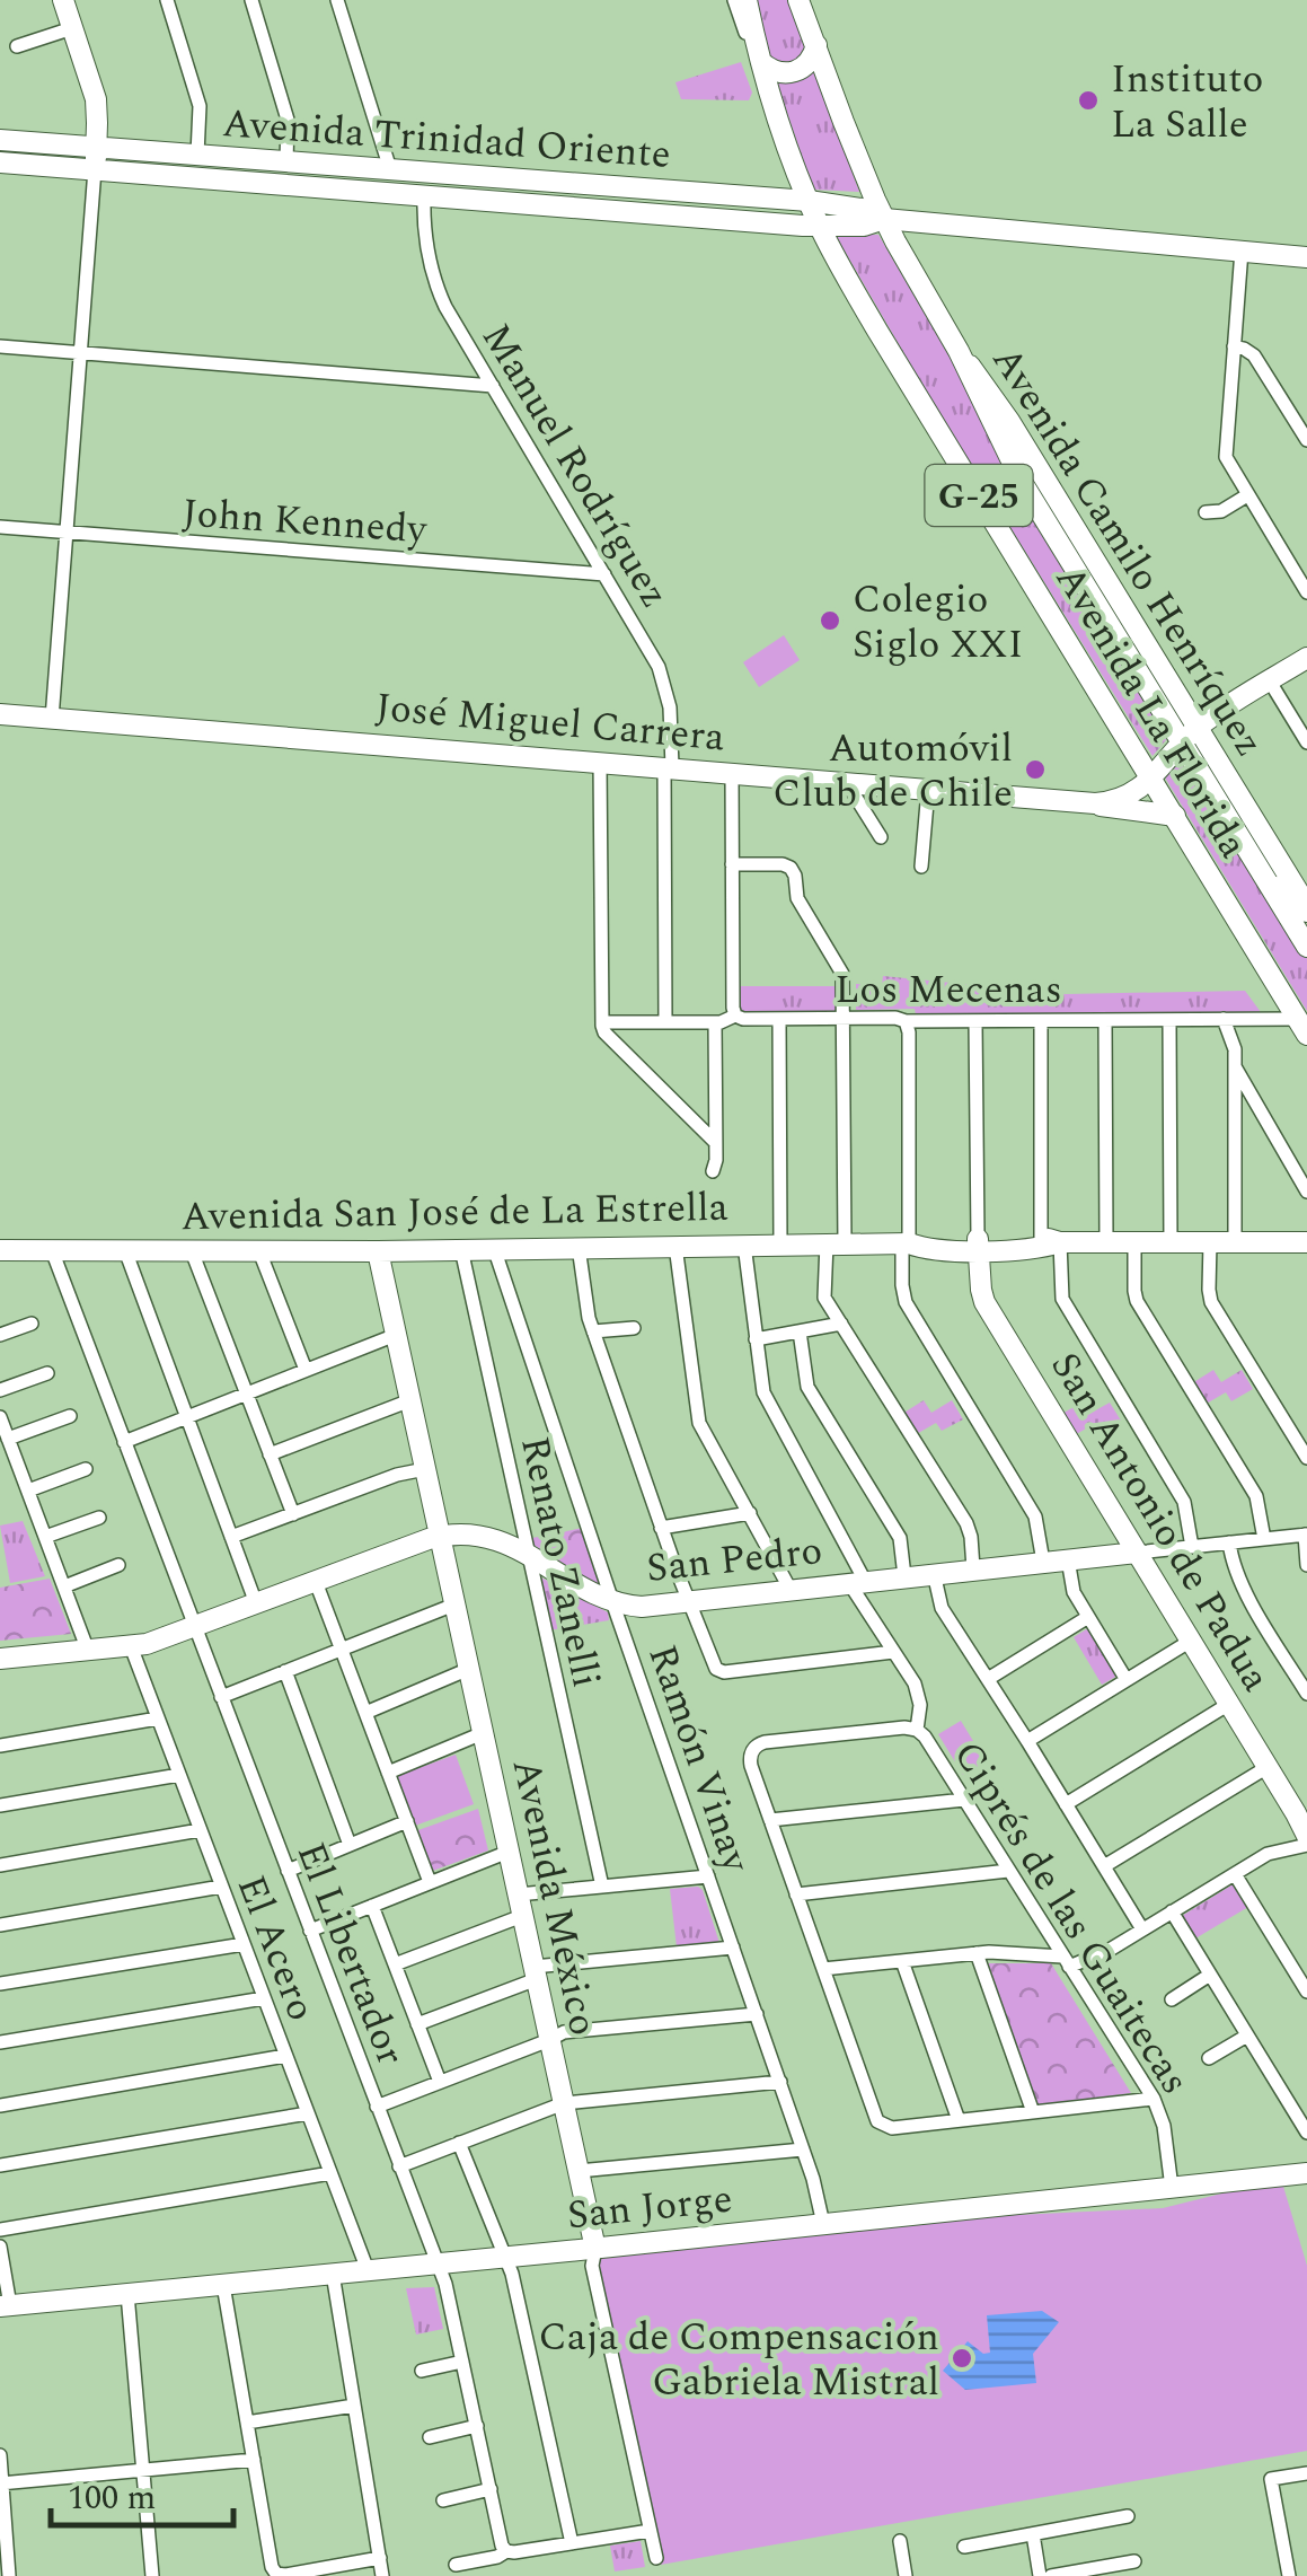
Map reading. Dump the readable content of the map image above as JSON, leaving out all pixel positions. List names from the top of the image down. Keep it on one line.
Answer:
{"streets":{"street":["Avenida Trinidad Oriente","Manuel Rodríguez","G-25","John Kennedy","Avenida Camilo Henríquez","Avenida La Florida","José Miguel Carrera","Los Mecenas","Avenida San José de La Estrella","San Antonio de Padua","San Pedro","Renato Zanelli","Ramón Vinay","Avenida México","Ciprés de las Guaitecas","El Acero","El Libertador","San Jorge"]},"crossings":[["Avenida Trinidad Oriente","Manuel Rodríguez"],["Avenida Trinidad Oriente","G-25"],["Avenida Trinidad Oriente","Avenida Camilo Henríquez"],["Avenida Trinidad Oriente","Avenida La Florida"],["Manuel Rodríguez","John Kennedy"],["Manuel Rodríguez","José Miguel Carrera"],["Manuel Rodríguez","Los Mecenas"],["G-25","Avenida Camilo Henríquez"],["Avenida Camilo Henríquez","José Miguel Carrera"],["Avenida La Florida","José Miguel Carrera"],["Avenida La Florida","Los Mecenas"],["Avenida San José de La Estrella","San Antonio de Padua"],["Avenida San José de La Estrella","Renato Zanelli"],["Avenida San José de La Estrella","Ramón Vinay"],["Avenida San José de La Estrella","Avenida México"],["Avenida San José de La Estrella","El Libertador"],["San Antonio de Padua","San Pedro"],["San Pedro","Renato Zanelli"],["San Pedro","Ramón Vinay"],["San Pedro","Avenida México"],["San Pedro","El Acero"],["San Pedro","El Libertador"],["Ramón Vinay","San Jorge"],["Avenida México","San Jorge"],["Ciprés de las Guaitecas","San Jorge"],["El Acero","San Jorge"],["El Libertador","San Jorge"]],"places":["Instituto La Salle","Colegio Siglo XXI","Automóvil Club de Chile","Caja de Compensación Gabriela Mistral"],"scale_bar":"100 m"}
